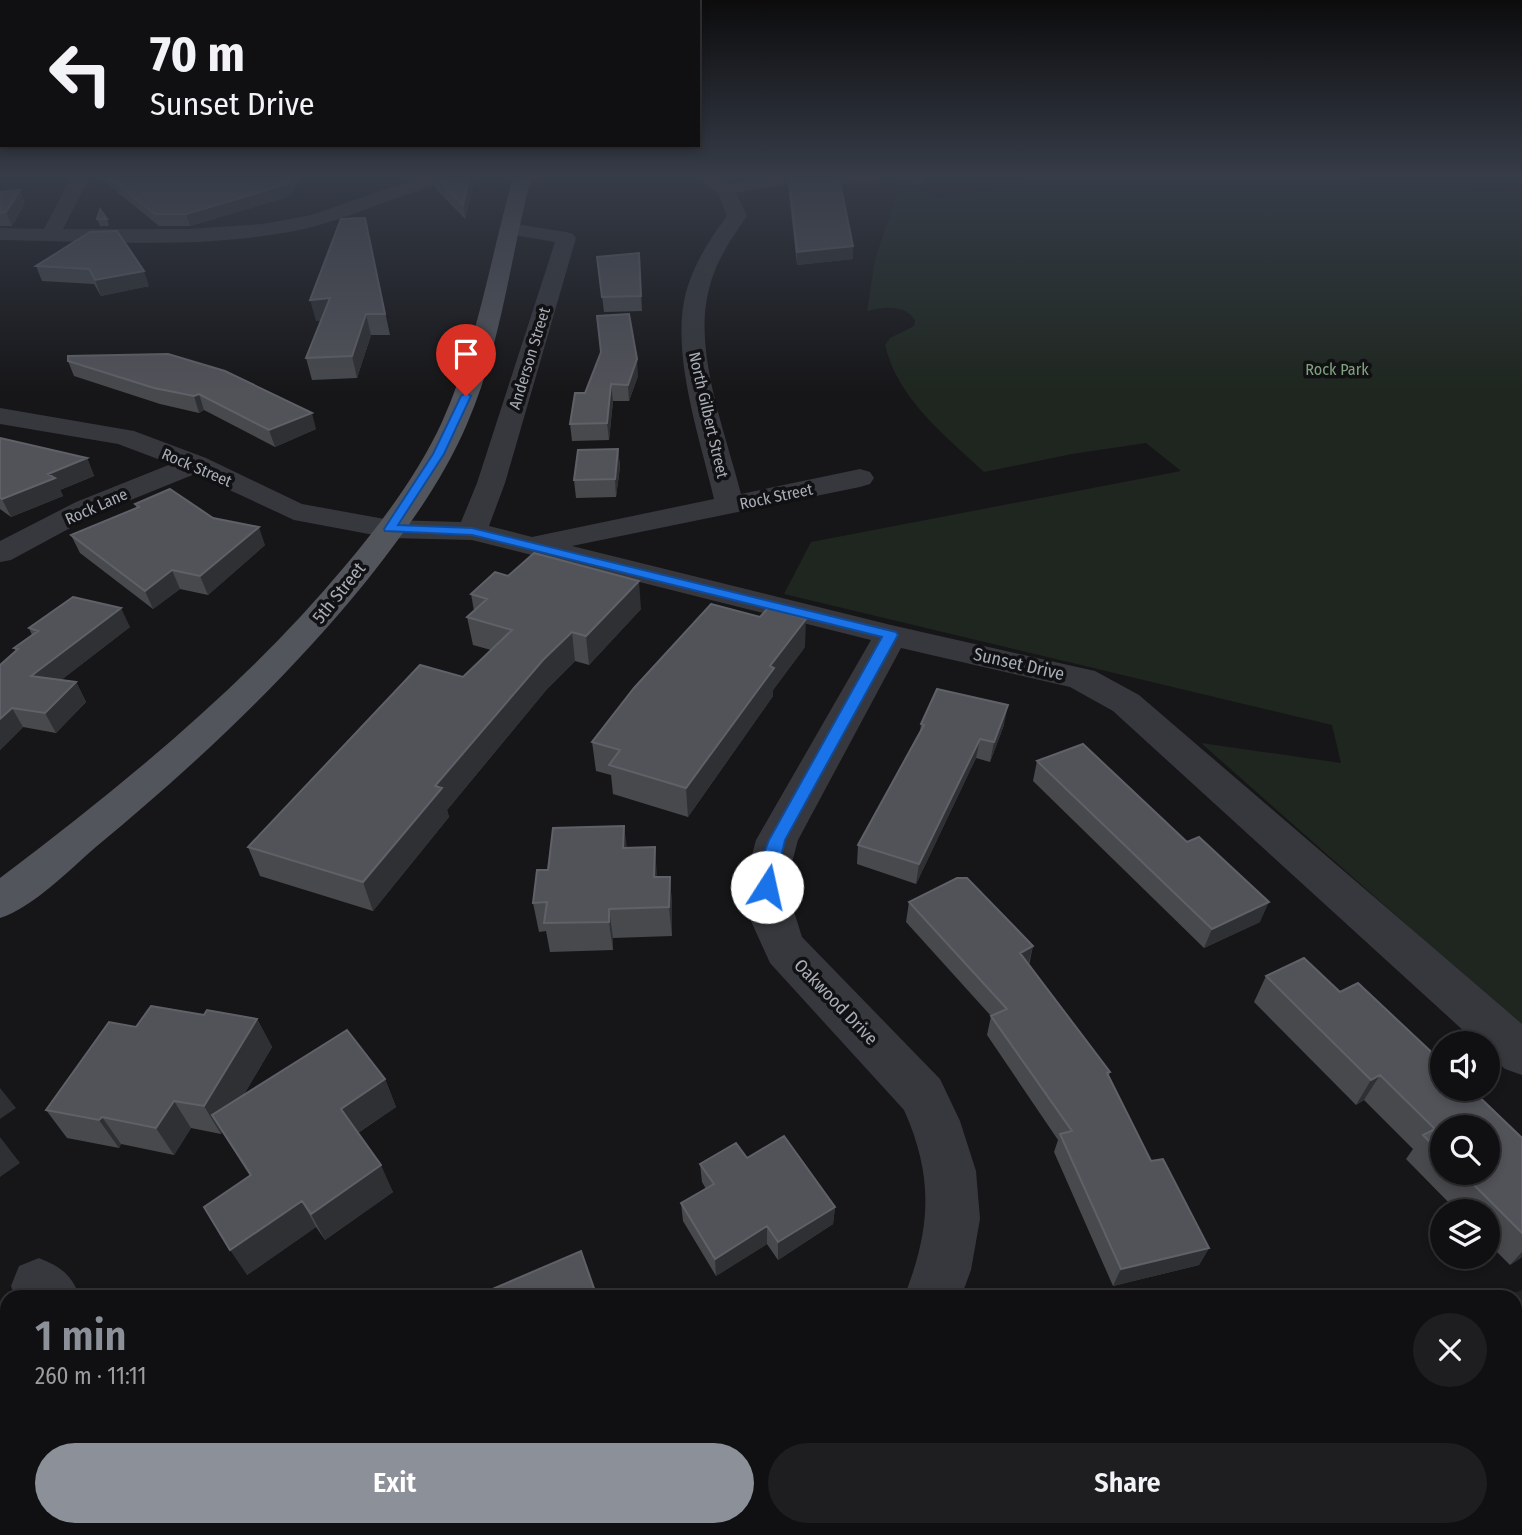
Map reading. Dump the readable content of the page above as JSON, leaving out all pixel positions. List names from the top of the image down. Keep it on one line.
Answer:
{"streets":{"main road":["5th Street"],"street":["Anderson Street","North Gilbert Street","Rock Street","Rock Lane","Sunset Drive","Oakwood Drive"]},"crossings":[["Anderson Street","Sunset Drive"],["North Gilbert Street","Rock Street"],["Rock Street","Rock Lane"],["Rock Street","5th Street"],["Rock Street","Sunset Drive"],["5th Street","Sunset Drive"],["Sunset Drive","Oakwood Drive"]],"parks":["Rock Park"],"page":{"turn":["70 m","Sunset Drive"],"heading":["1 min","260 m · 11:11"],"buttons":["Exit","Share"]}}
